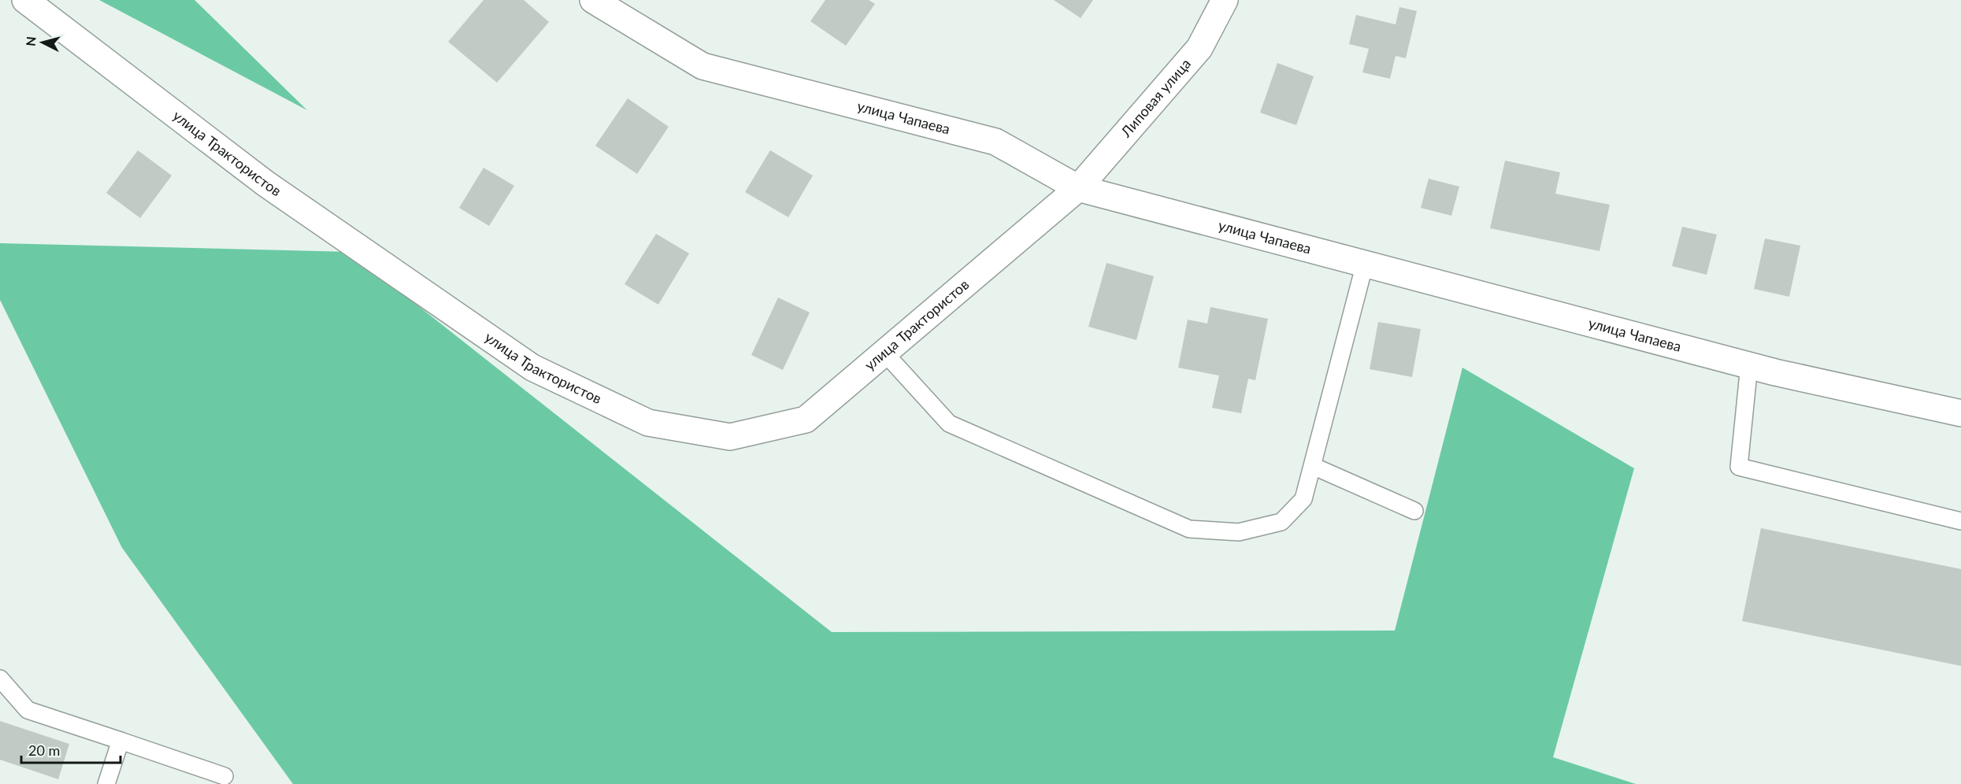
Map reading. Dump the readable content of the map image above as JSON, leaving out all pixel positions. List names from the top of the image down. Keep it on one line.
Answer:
{"streets":{"street":["Липовая улица","улица Чапаева","улица Трактористов"]},"crossings":[["Липовая улица","улица Чапаева"],["Липовая улица","улица Трактористов"],["улица Чапаева","улица Трактористов"]],"scale_bar":"20 m","north":"left"}
